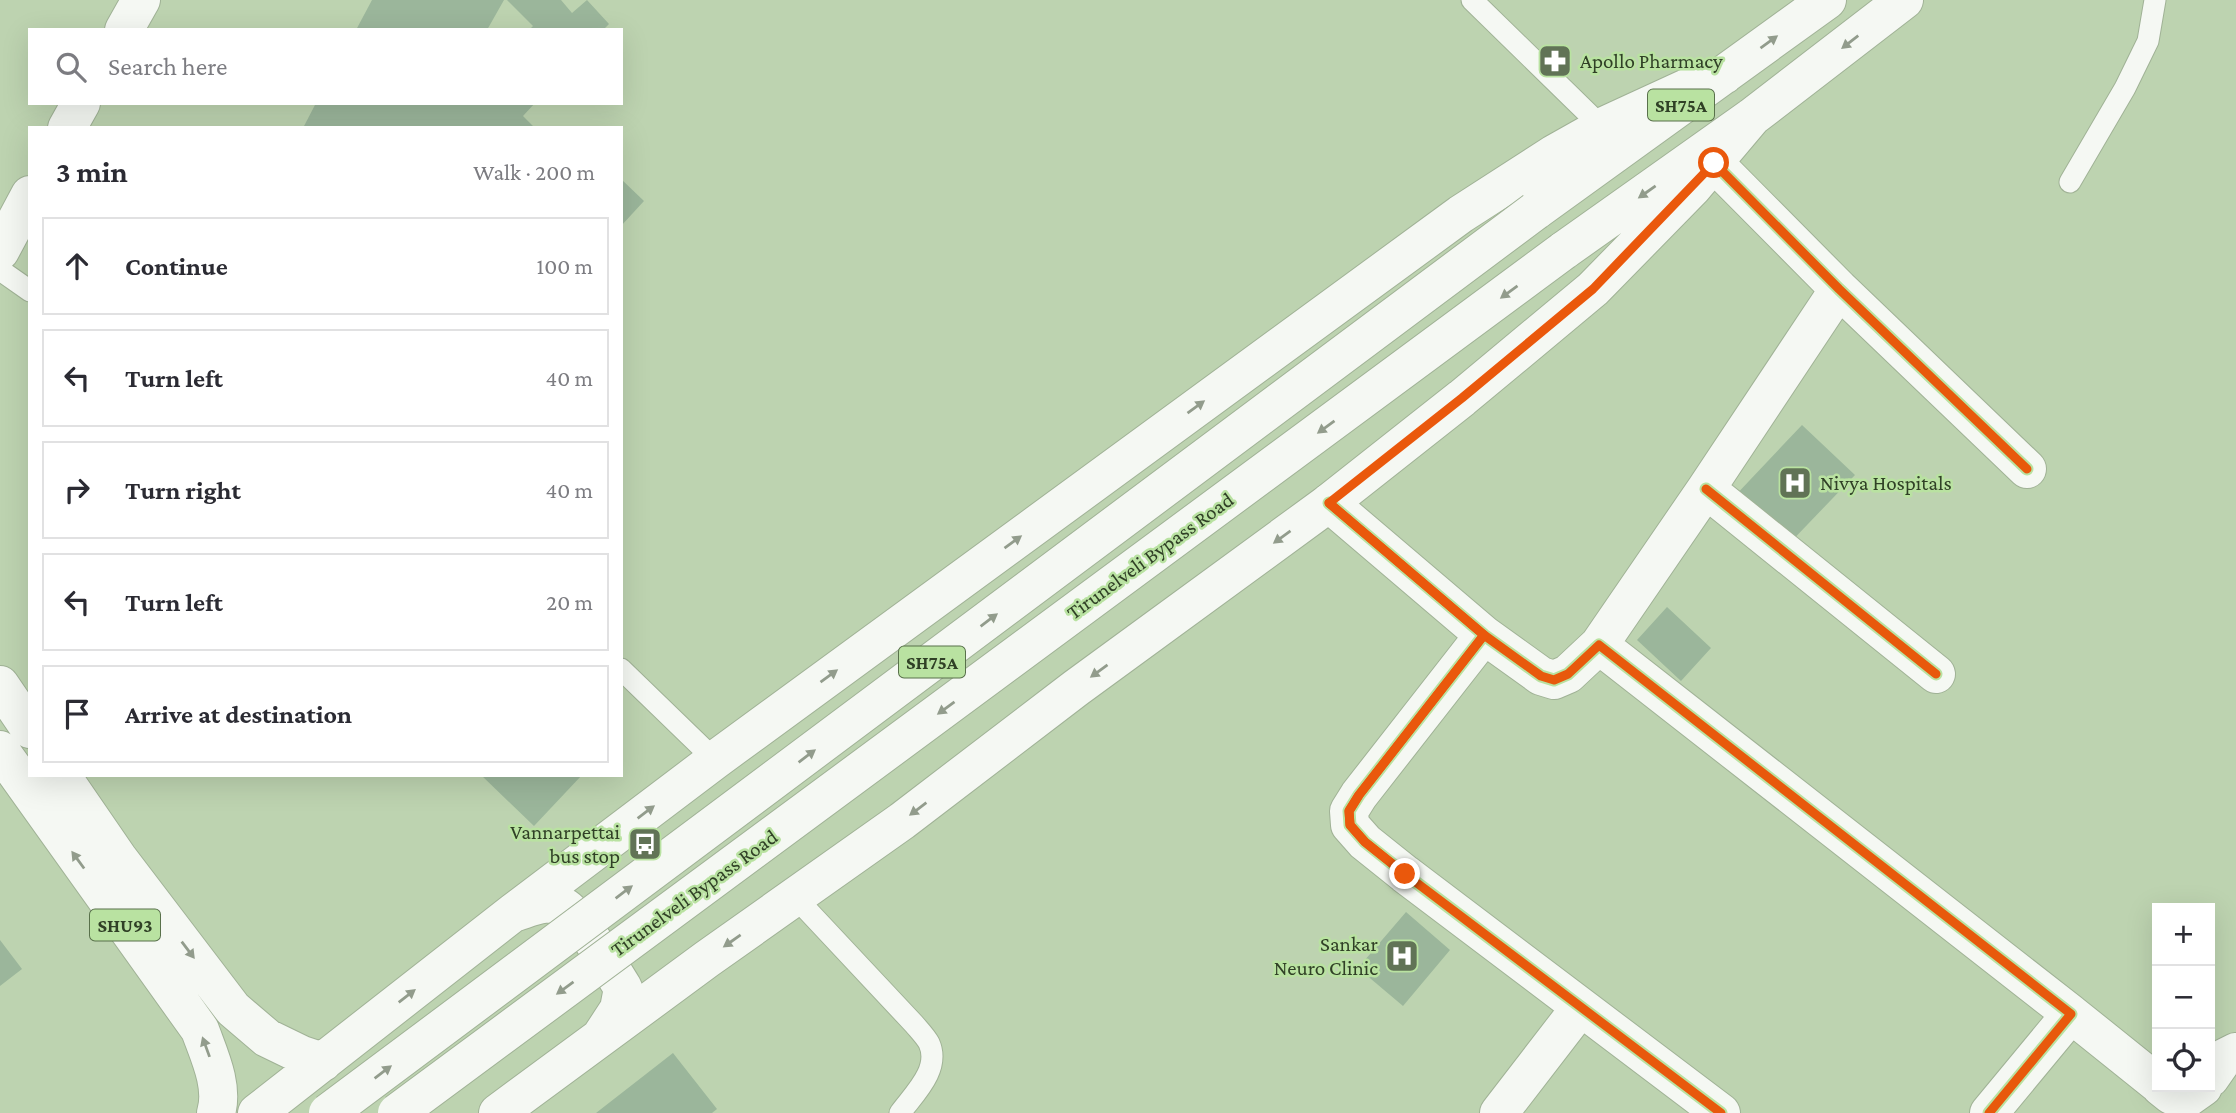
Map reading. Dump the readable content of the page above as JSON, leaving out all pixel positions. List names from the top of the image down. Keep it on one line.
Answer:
{"streets":{"main road":["SH75A","Tirunelveli Bypass Road","SHU93"]},"places":{"pharmacy":["Apollo Pharmacy"],"hospital":["Nivya Hospitals","Sankar Neuro Clinic"],"bus stop":["Vannarpettai bus stop"]},"page":{"search":"Search here","heading":["3 min","Walk · 200 m"],"list":[["Continue","100 m"],["Turn left","40 m"],["Turn right","40 m"],["Turn left","20 m"],"Arrive at destination"],"map_buttons":["+","−"]}}
